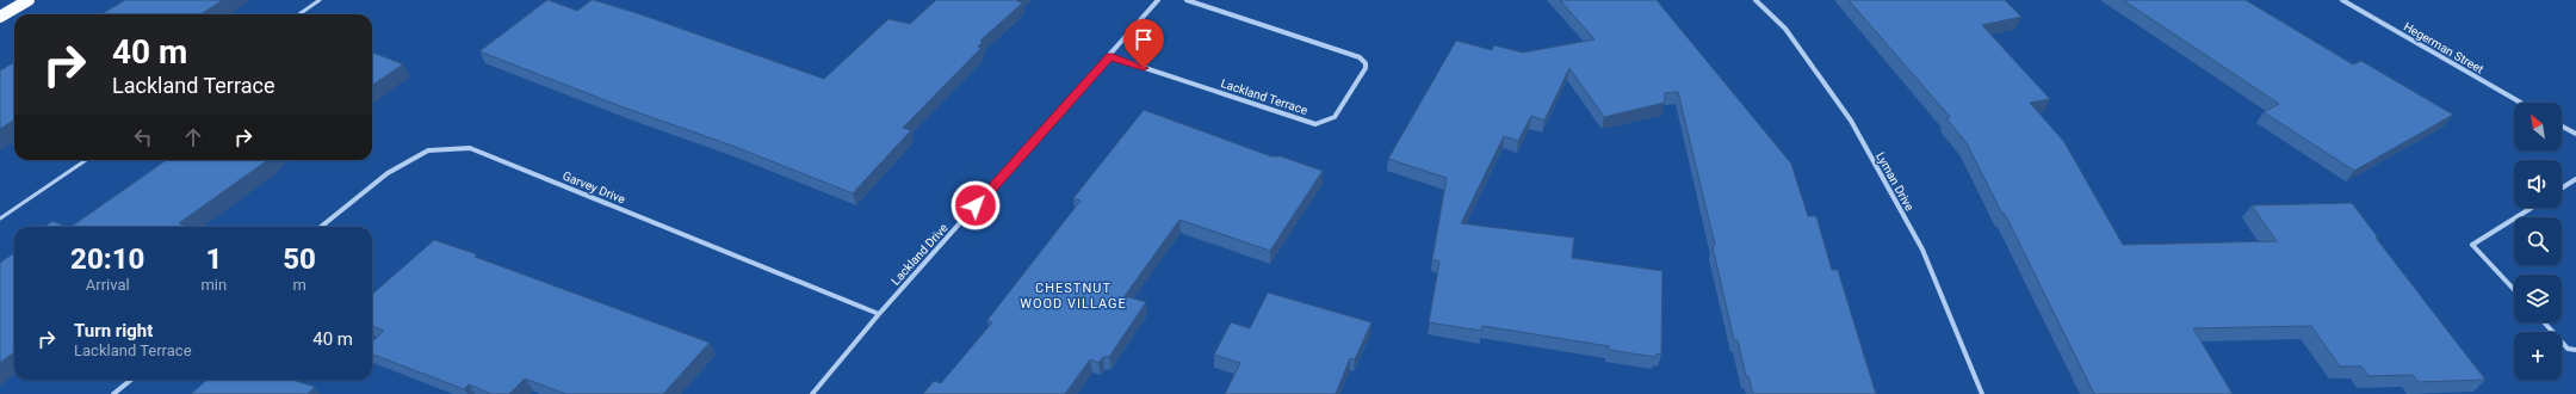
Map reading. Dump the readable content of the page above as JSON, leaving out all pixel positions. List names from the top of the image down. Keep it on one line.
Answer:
{"streets":{"street":["Hegerman Street","Lackland Terrace","Lyman Drive","Garvey Drive","Lackland Drive"]},"crossings":[["Lackland Terrace","Lackland Drive"],["Garvey Drive","Lackland Drive"]],"districts":["CHESTNUT WOOD VILLAGE"],"north":"top left","page":{"turn":["40 m","Lackland Terrace"],"map_buttons":"+","eta":["20:10","Arrival","1","min","50","m"],"list":[{"name":"Turn right","note":"Lackland Terrace","value":"40 m"}]}}
